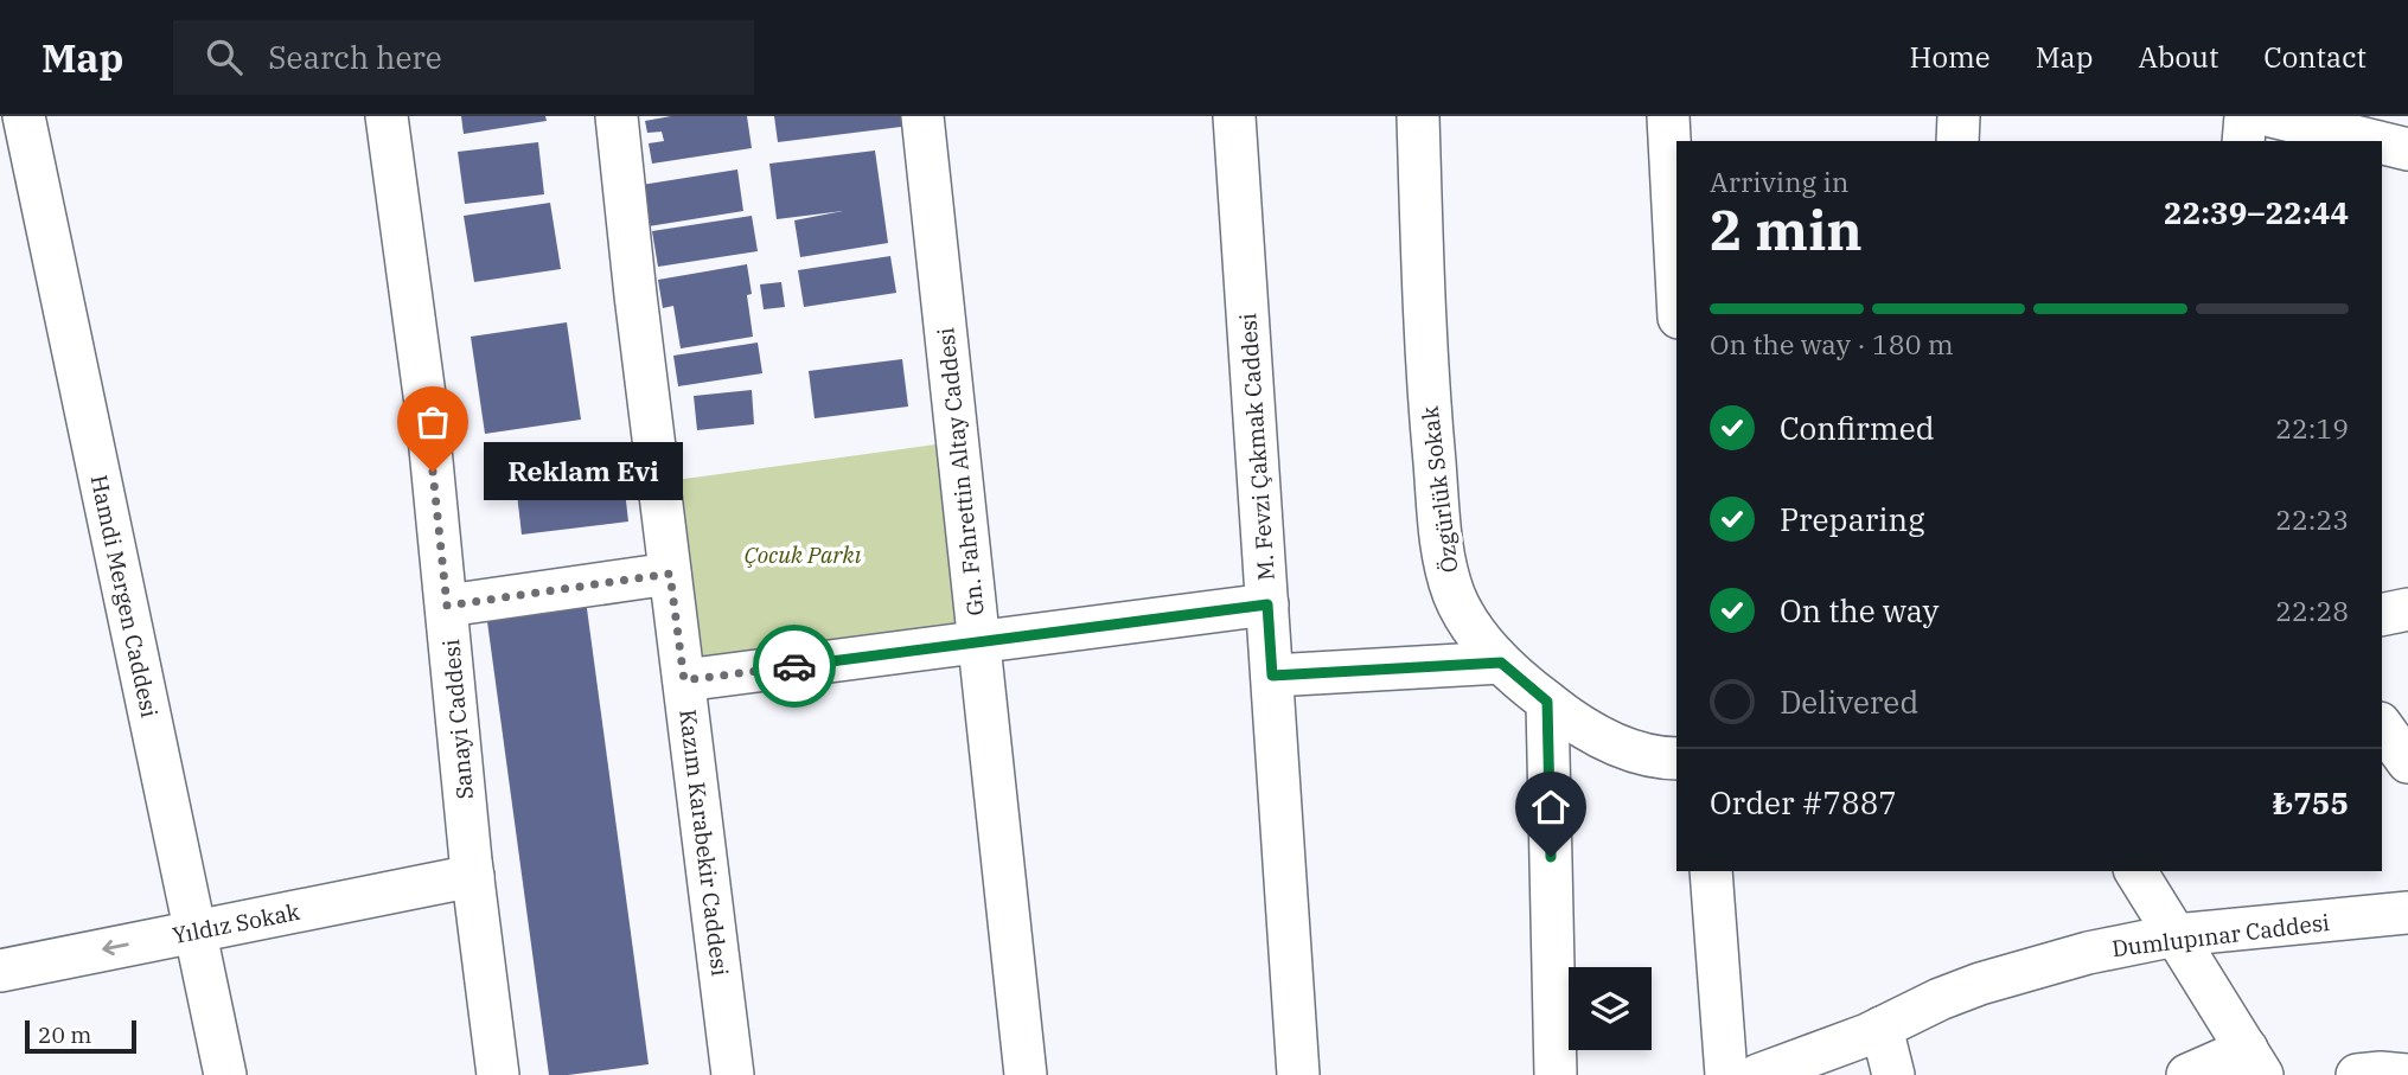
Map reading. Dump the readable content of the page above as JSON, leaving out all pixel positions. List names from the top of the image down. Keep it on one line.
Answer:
{"streets":{"street":["M. Fevzi Çakmak Caddesi","Gn. Fahrettin Altay Caddesi","Özgürlük Sokak","Hamdi Mergen Caddesi","Sanayi Caddesi","Kazım Karabekir Caddesi","Yıldız Sokak","Dumlupınar Caddesi"]},"crossings":[["Hamdi Mergen Caddesi","Yıldız Sokak"],["Sanayi Caddesi","Yıldız Sokak"]],"one_way":["Yıldız Sokak"],"parks":["Çocuk Parkı"],"places":["Reklam Evi"],"scale_bar":"20 m","page":{"header":"Map","search":"Search here","nav":["Home","Map","About","Contact"],"heading":["2 min","Arriving in","22:39–22:44"],"panel":["Order #7887","₺755"],"bar":"On the way · 180 m","list":[["Confirmed","22:19"],["Preparing","22:23"],["On the way","22:28"],"Delivered"],"bubble":"Reklam Evi","scale":"20 m"}}
